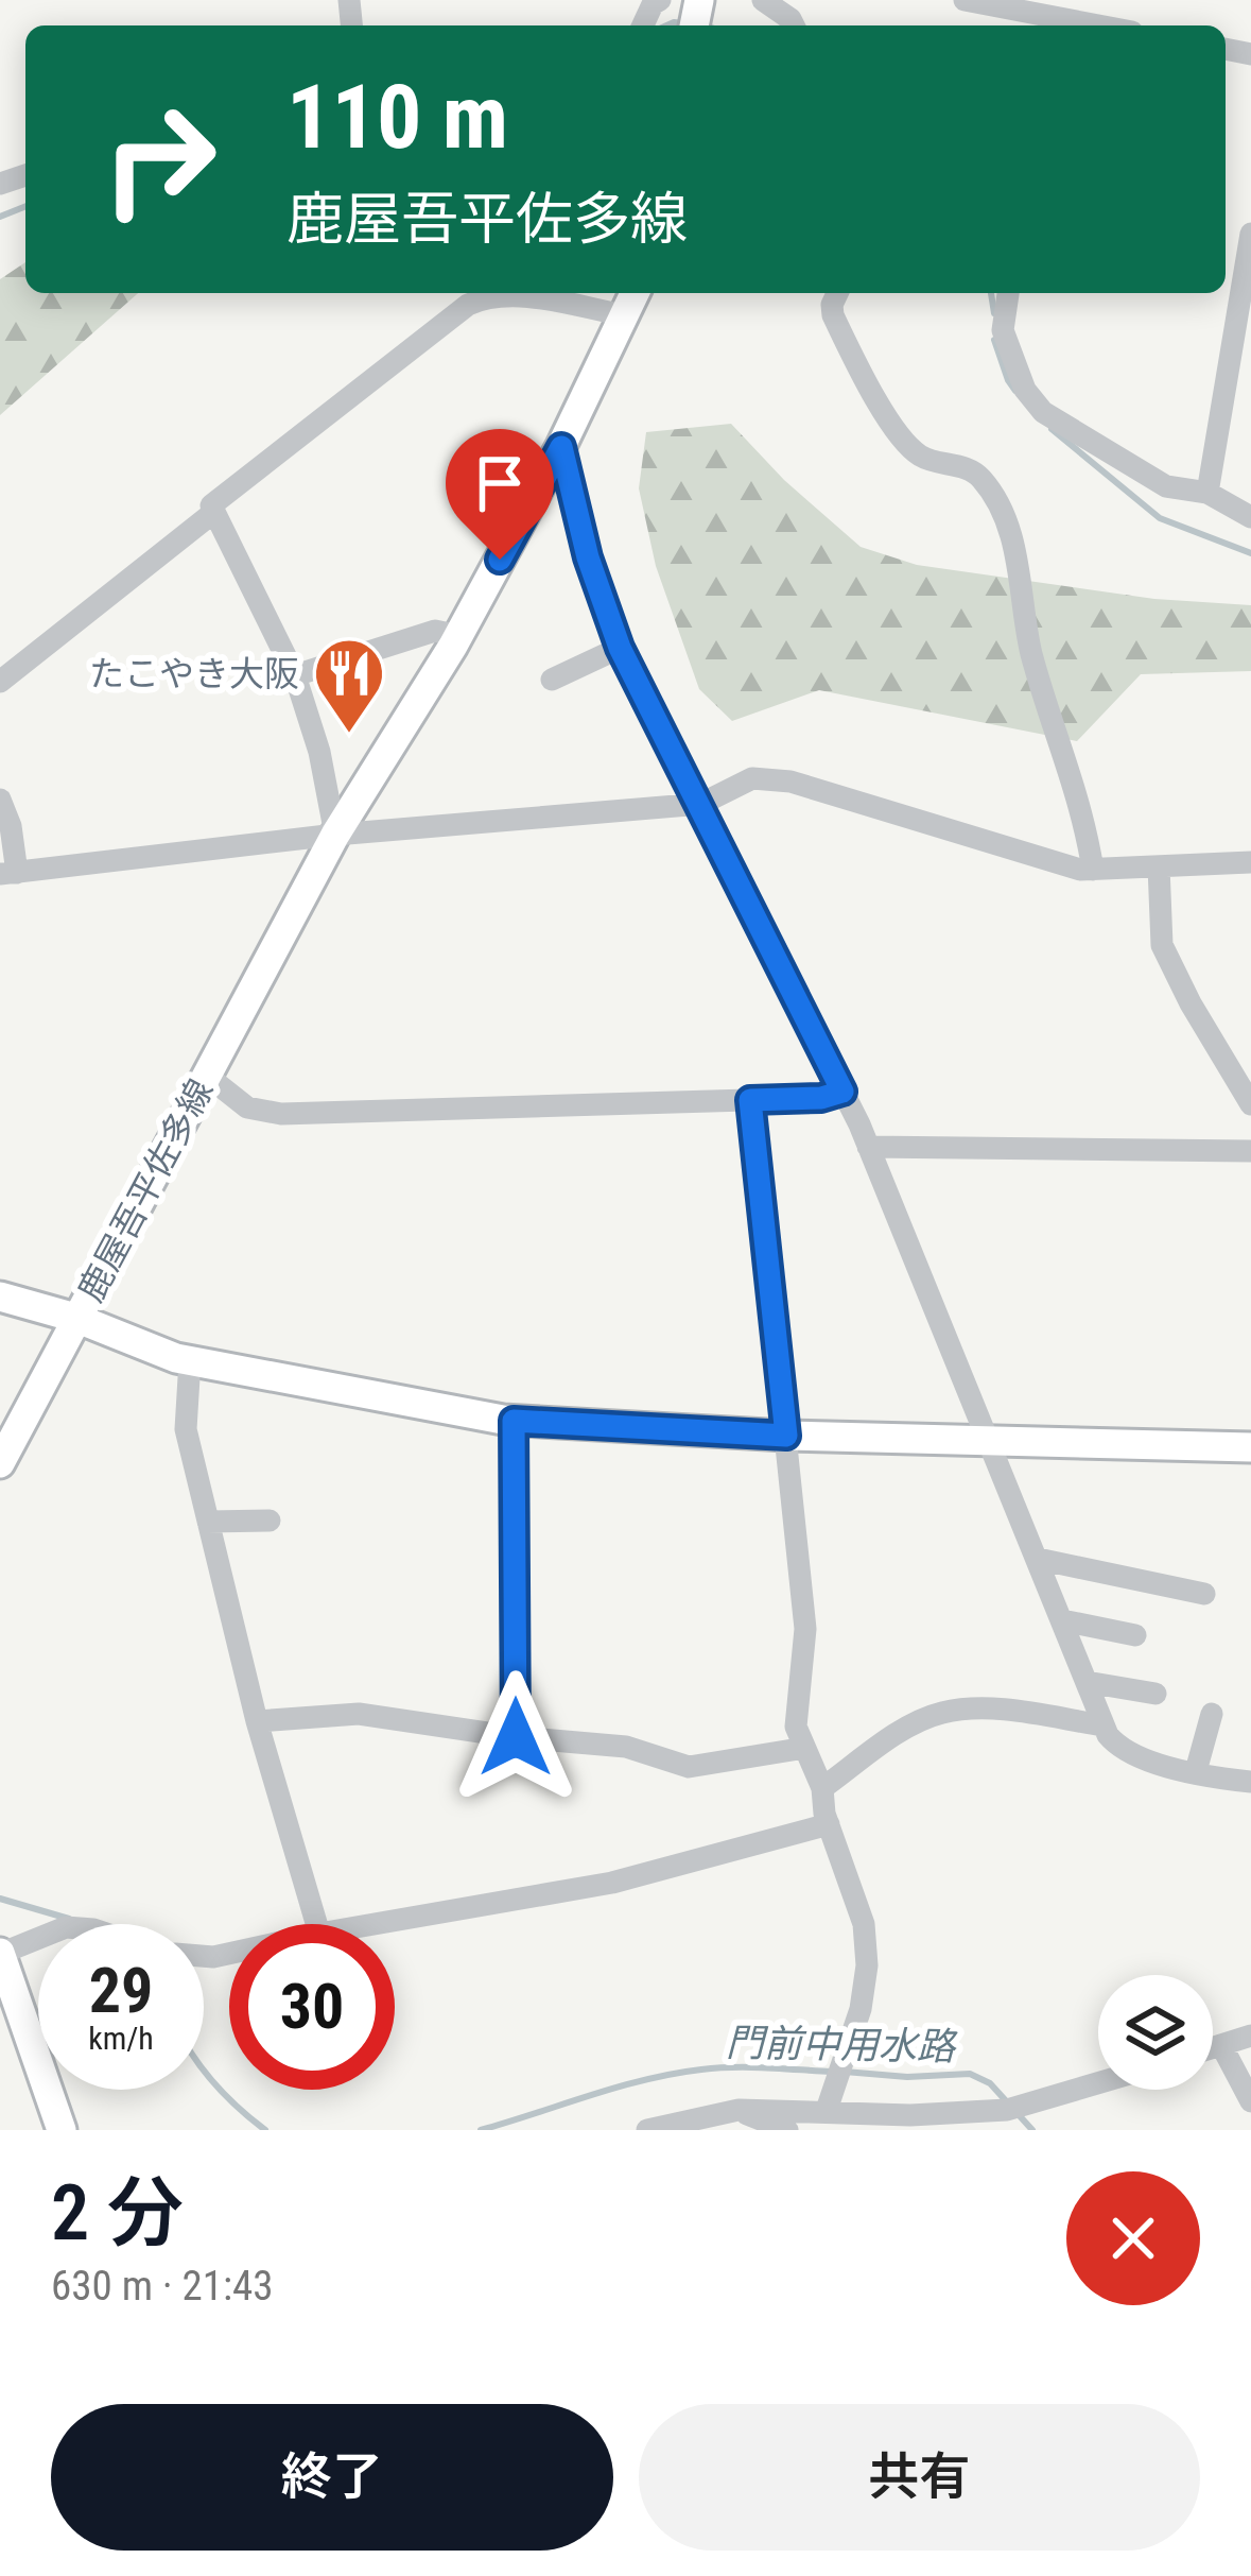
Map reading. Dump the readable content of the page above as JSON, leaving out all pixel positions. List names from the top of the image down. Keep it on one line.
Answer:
{"streets":{"main road":["鹿屋吾平佐多線"]},"water":["門前中用水路"],"places":{"restaurant":["たこやき大阪"]},"page":{"turn":["110 m","鹿屋吾平佐多線"],"speed":"29 km/h","limit":"30","heading":["2 分","630 m · 21:43"],"buttons":["終了","共有"]}}
